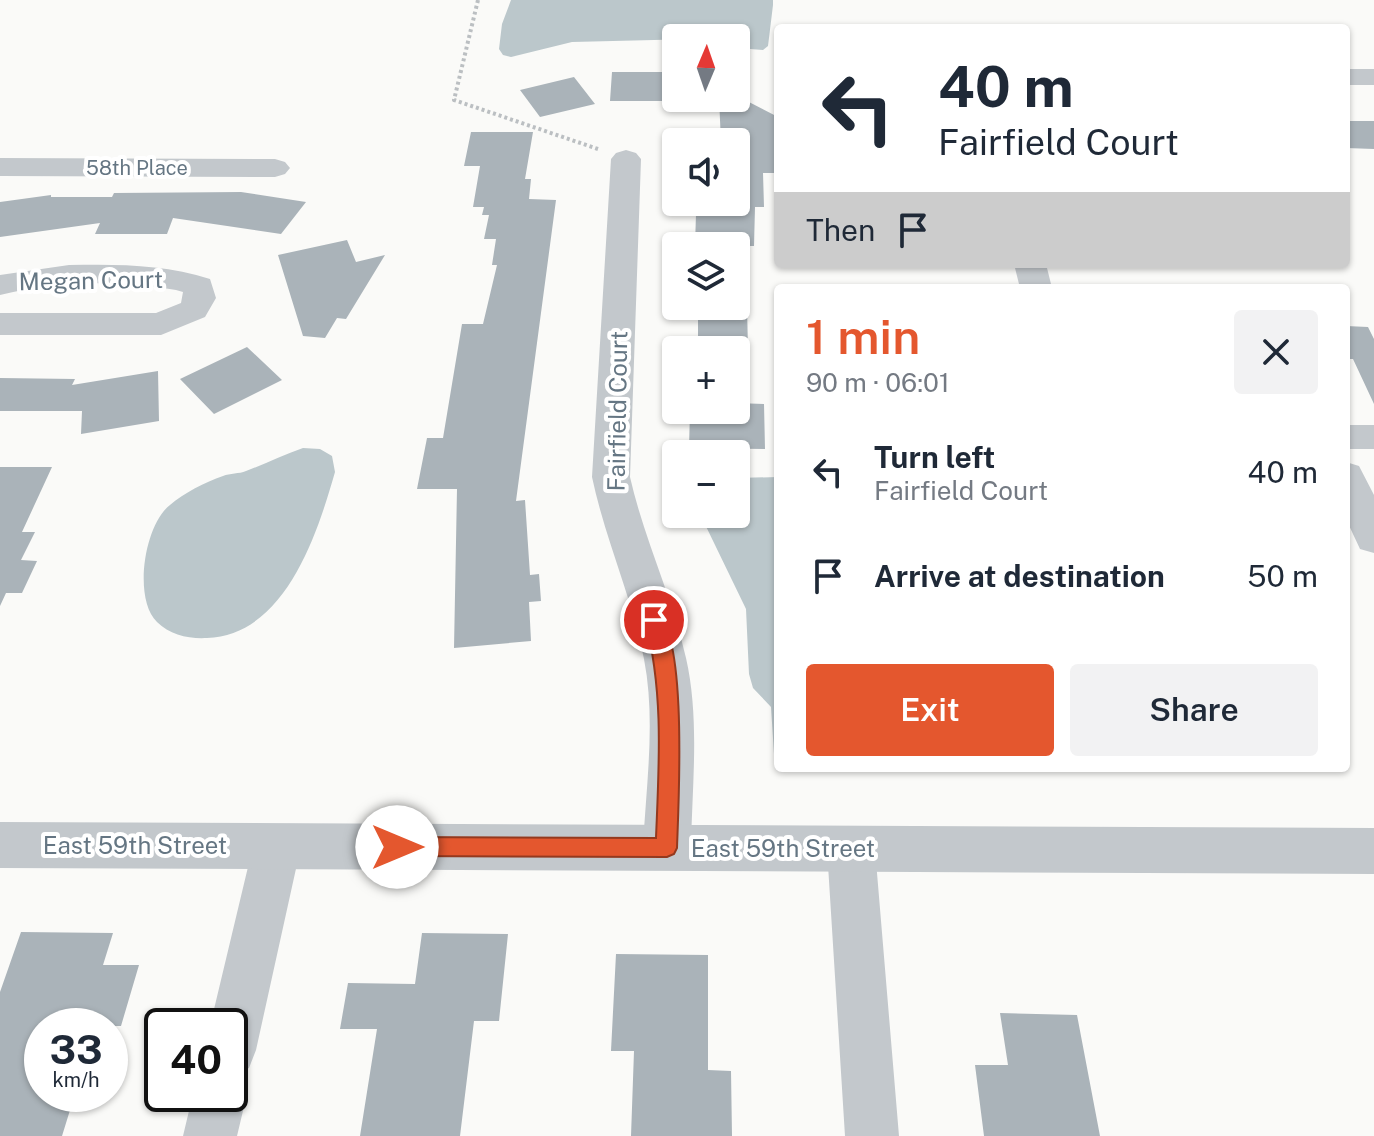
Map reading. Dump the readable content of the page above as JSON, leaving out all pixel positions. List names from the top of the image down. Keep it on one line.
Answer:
{"streets":{"street":["58th Place","Megan Court","Fairfield Court","East 59th Street"]},"crossings":[["Fairfield Court","East 59th Street"]],"north":"top","page":{"map_buttons":["+","−"],"turn":["40 m","Fairfield Court"],"then":"Then","heading":["1 min","90 m · 06:01"],"list":[{"name":"Turn left","note":"Fairfield Court","value":"40 m"},{"name":"Arrive at destination","value":"50 m"}],"buttons":["Exit","Share"],"speed":"33 km/h","limit":"40"}}
